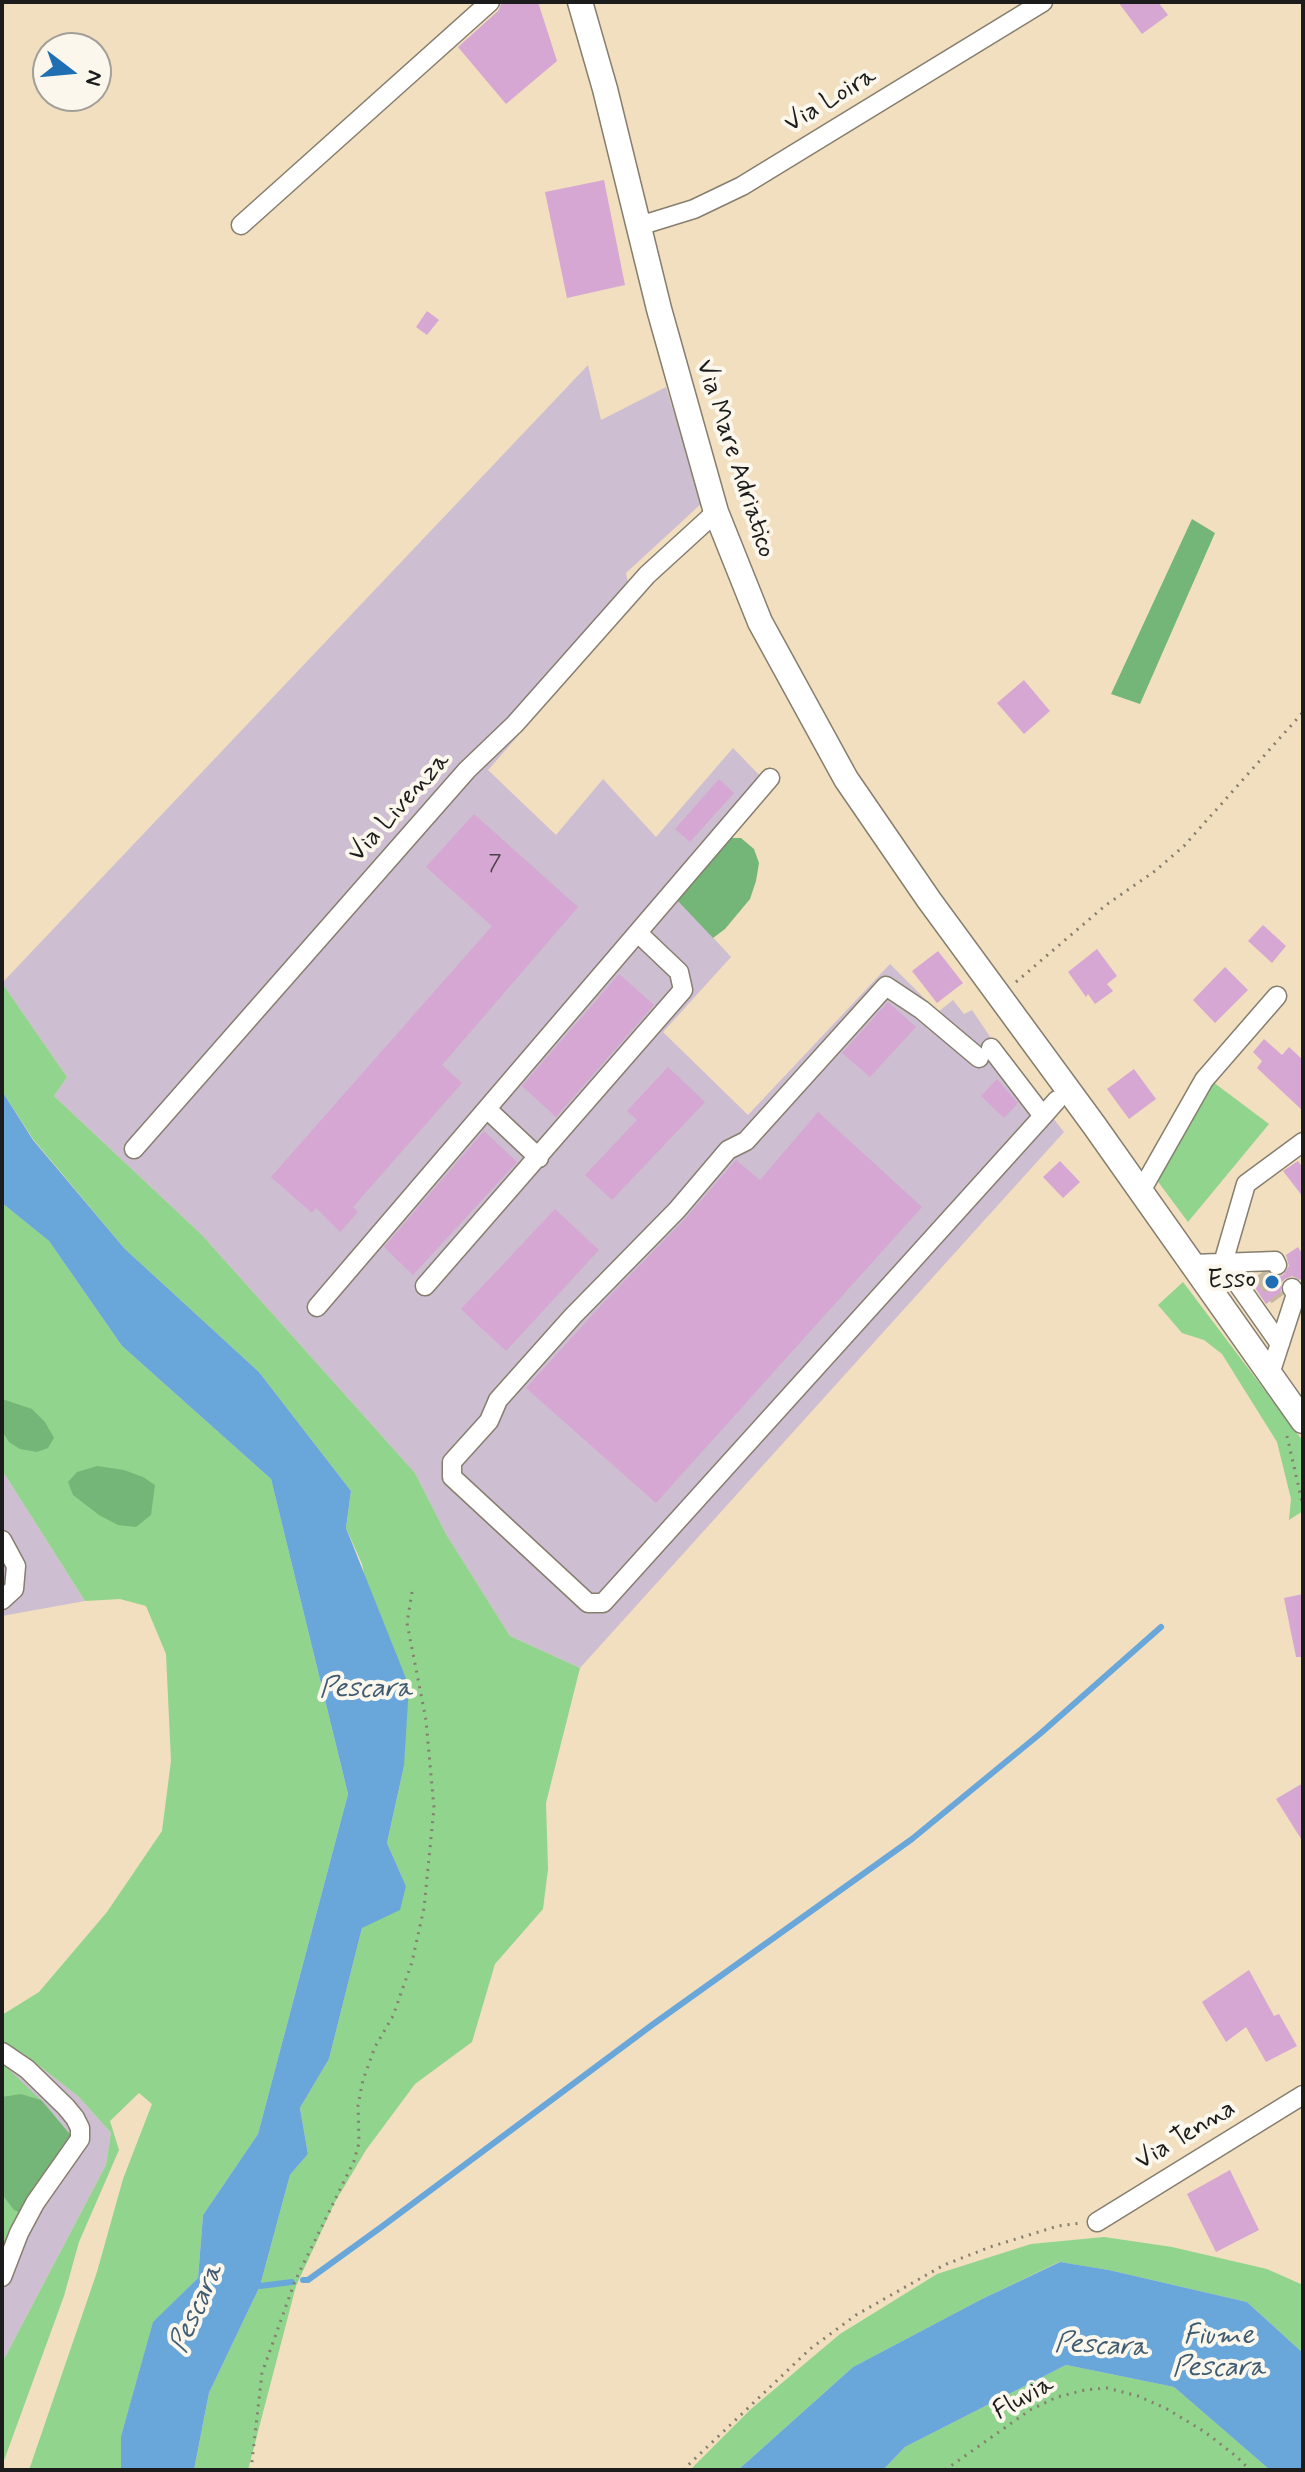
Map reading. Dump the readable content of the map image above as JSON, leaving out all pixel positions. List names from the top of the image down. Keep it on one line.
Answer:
{"streets":{"main road":["Via Mare Adriatico"],"street":["Via Loira","Via Livenza","Via Tenna"],"path":["Fluvia"]},"crossings":[["Via Loira","Via Mare Adriatico"],["Via Mare Adriatico","Via Livenza"]],"water":["Pescara","Fiume Pescara"],"places":["Esso"],"house_numbers":["7"],"north":"right"}
